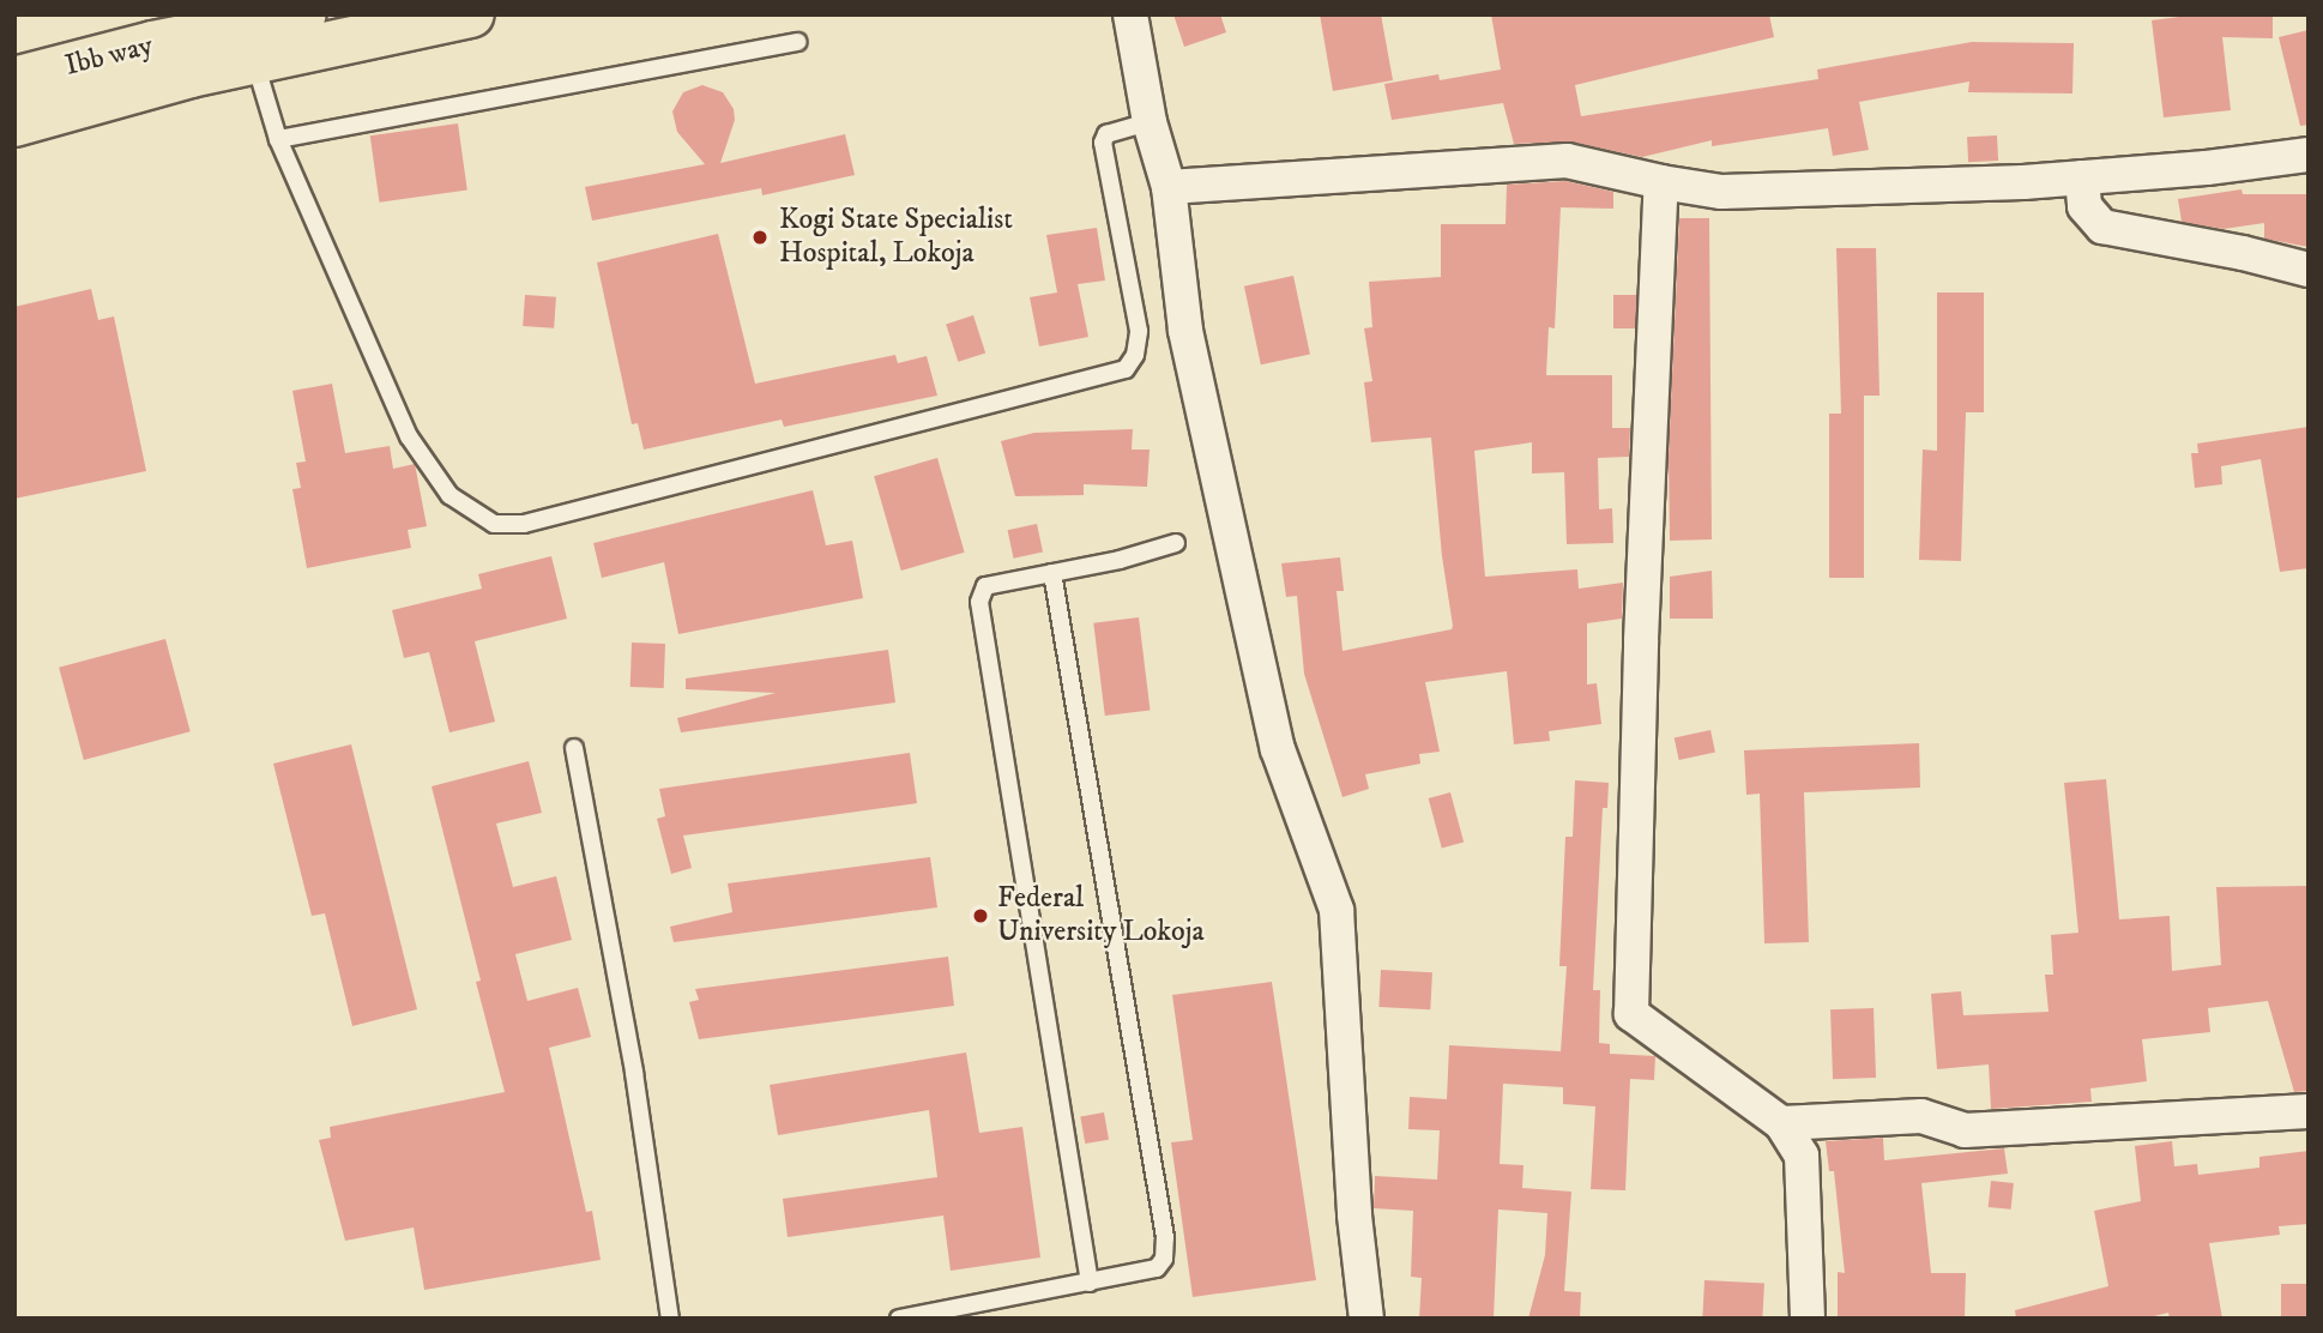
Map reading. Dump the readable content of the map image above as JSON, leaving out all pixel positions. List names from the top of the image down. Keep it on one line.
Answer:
{"streets":{"highway":["Ibb way"]},"places":["Kogi State Specialist Hospital, Lokoja","Federal University Lokoja"]}
